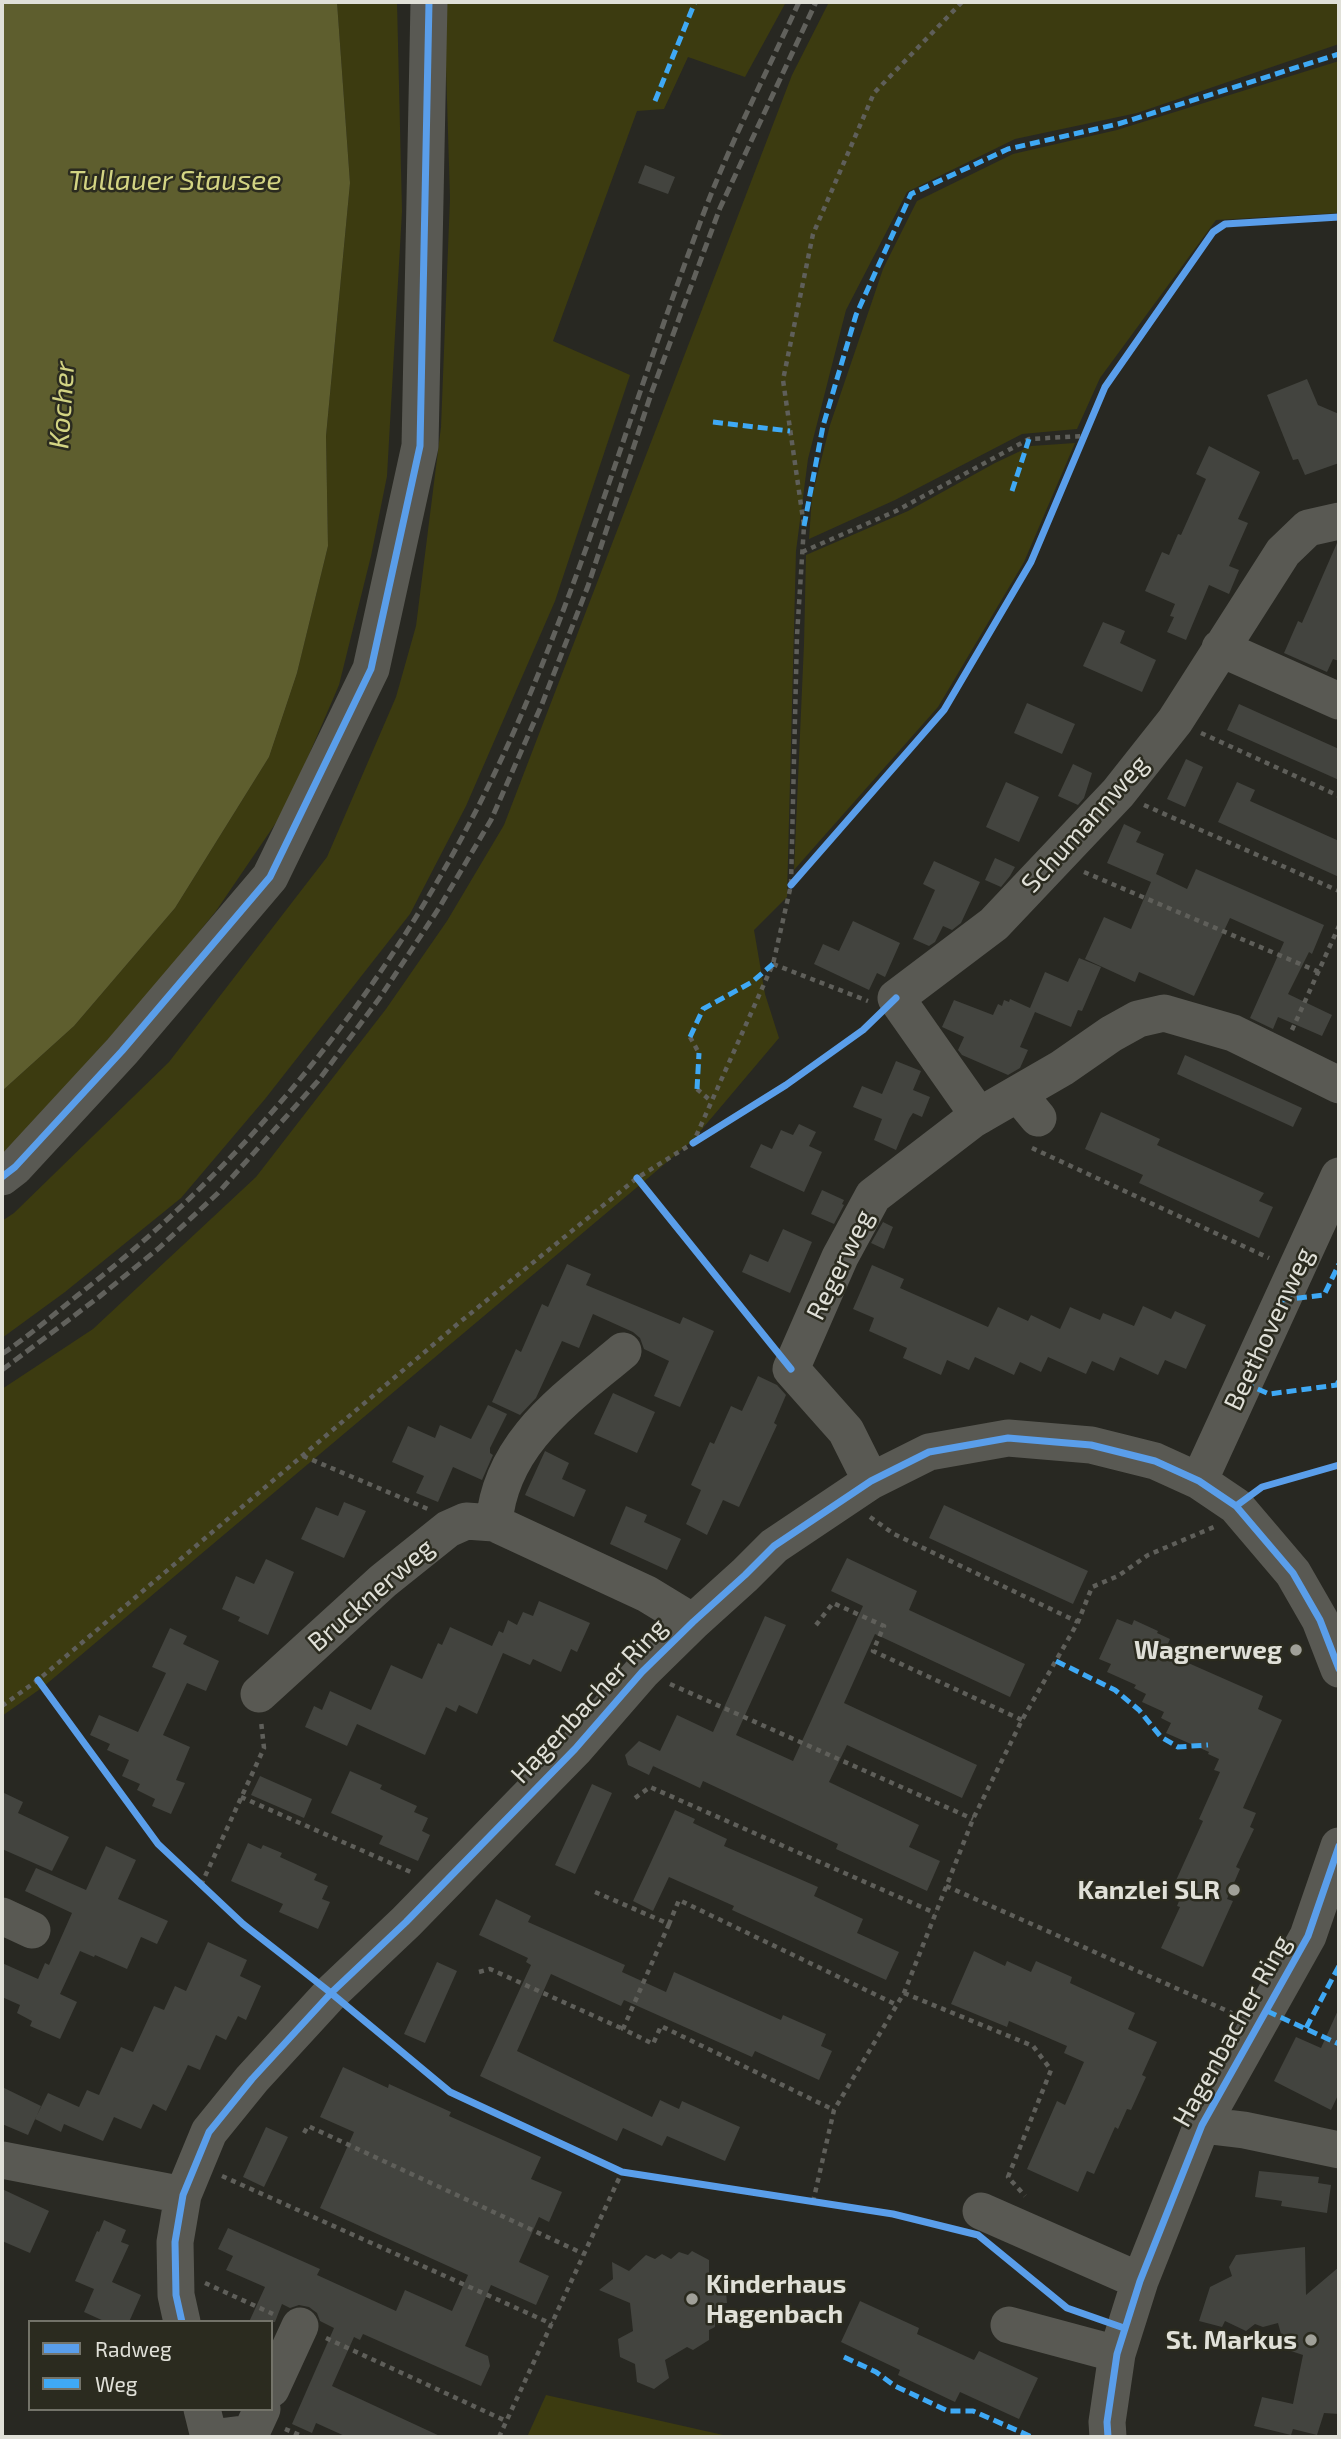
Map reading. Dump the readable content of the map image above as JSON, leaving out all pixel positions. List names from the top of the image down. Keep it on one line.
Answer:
{"streets":{"street":["Schumannweg","Regerweg","Beethovenweg","Brucknerweg","Hagenbacher Ring"]},"crossings":[["Schumannweg","Regerweg"],["Regerweg","Hagenbacher Ring"],["Beethovenweg","Hagenbacher Ring"],["Brucknerweg","Hagenbacher Ring"]],"water":["Tullauer Stausee","Kocher"],"places":["Wagnerweg","Kanzlei SLR","Kinderhaus Hagenbach","St. Markus"],"legend":["Radweg","Weg"]}
